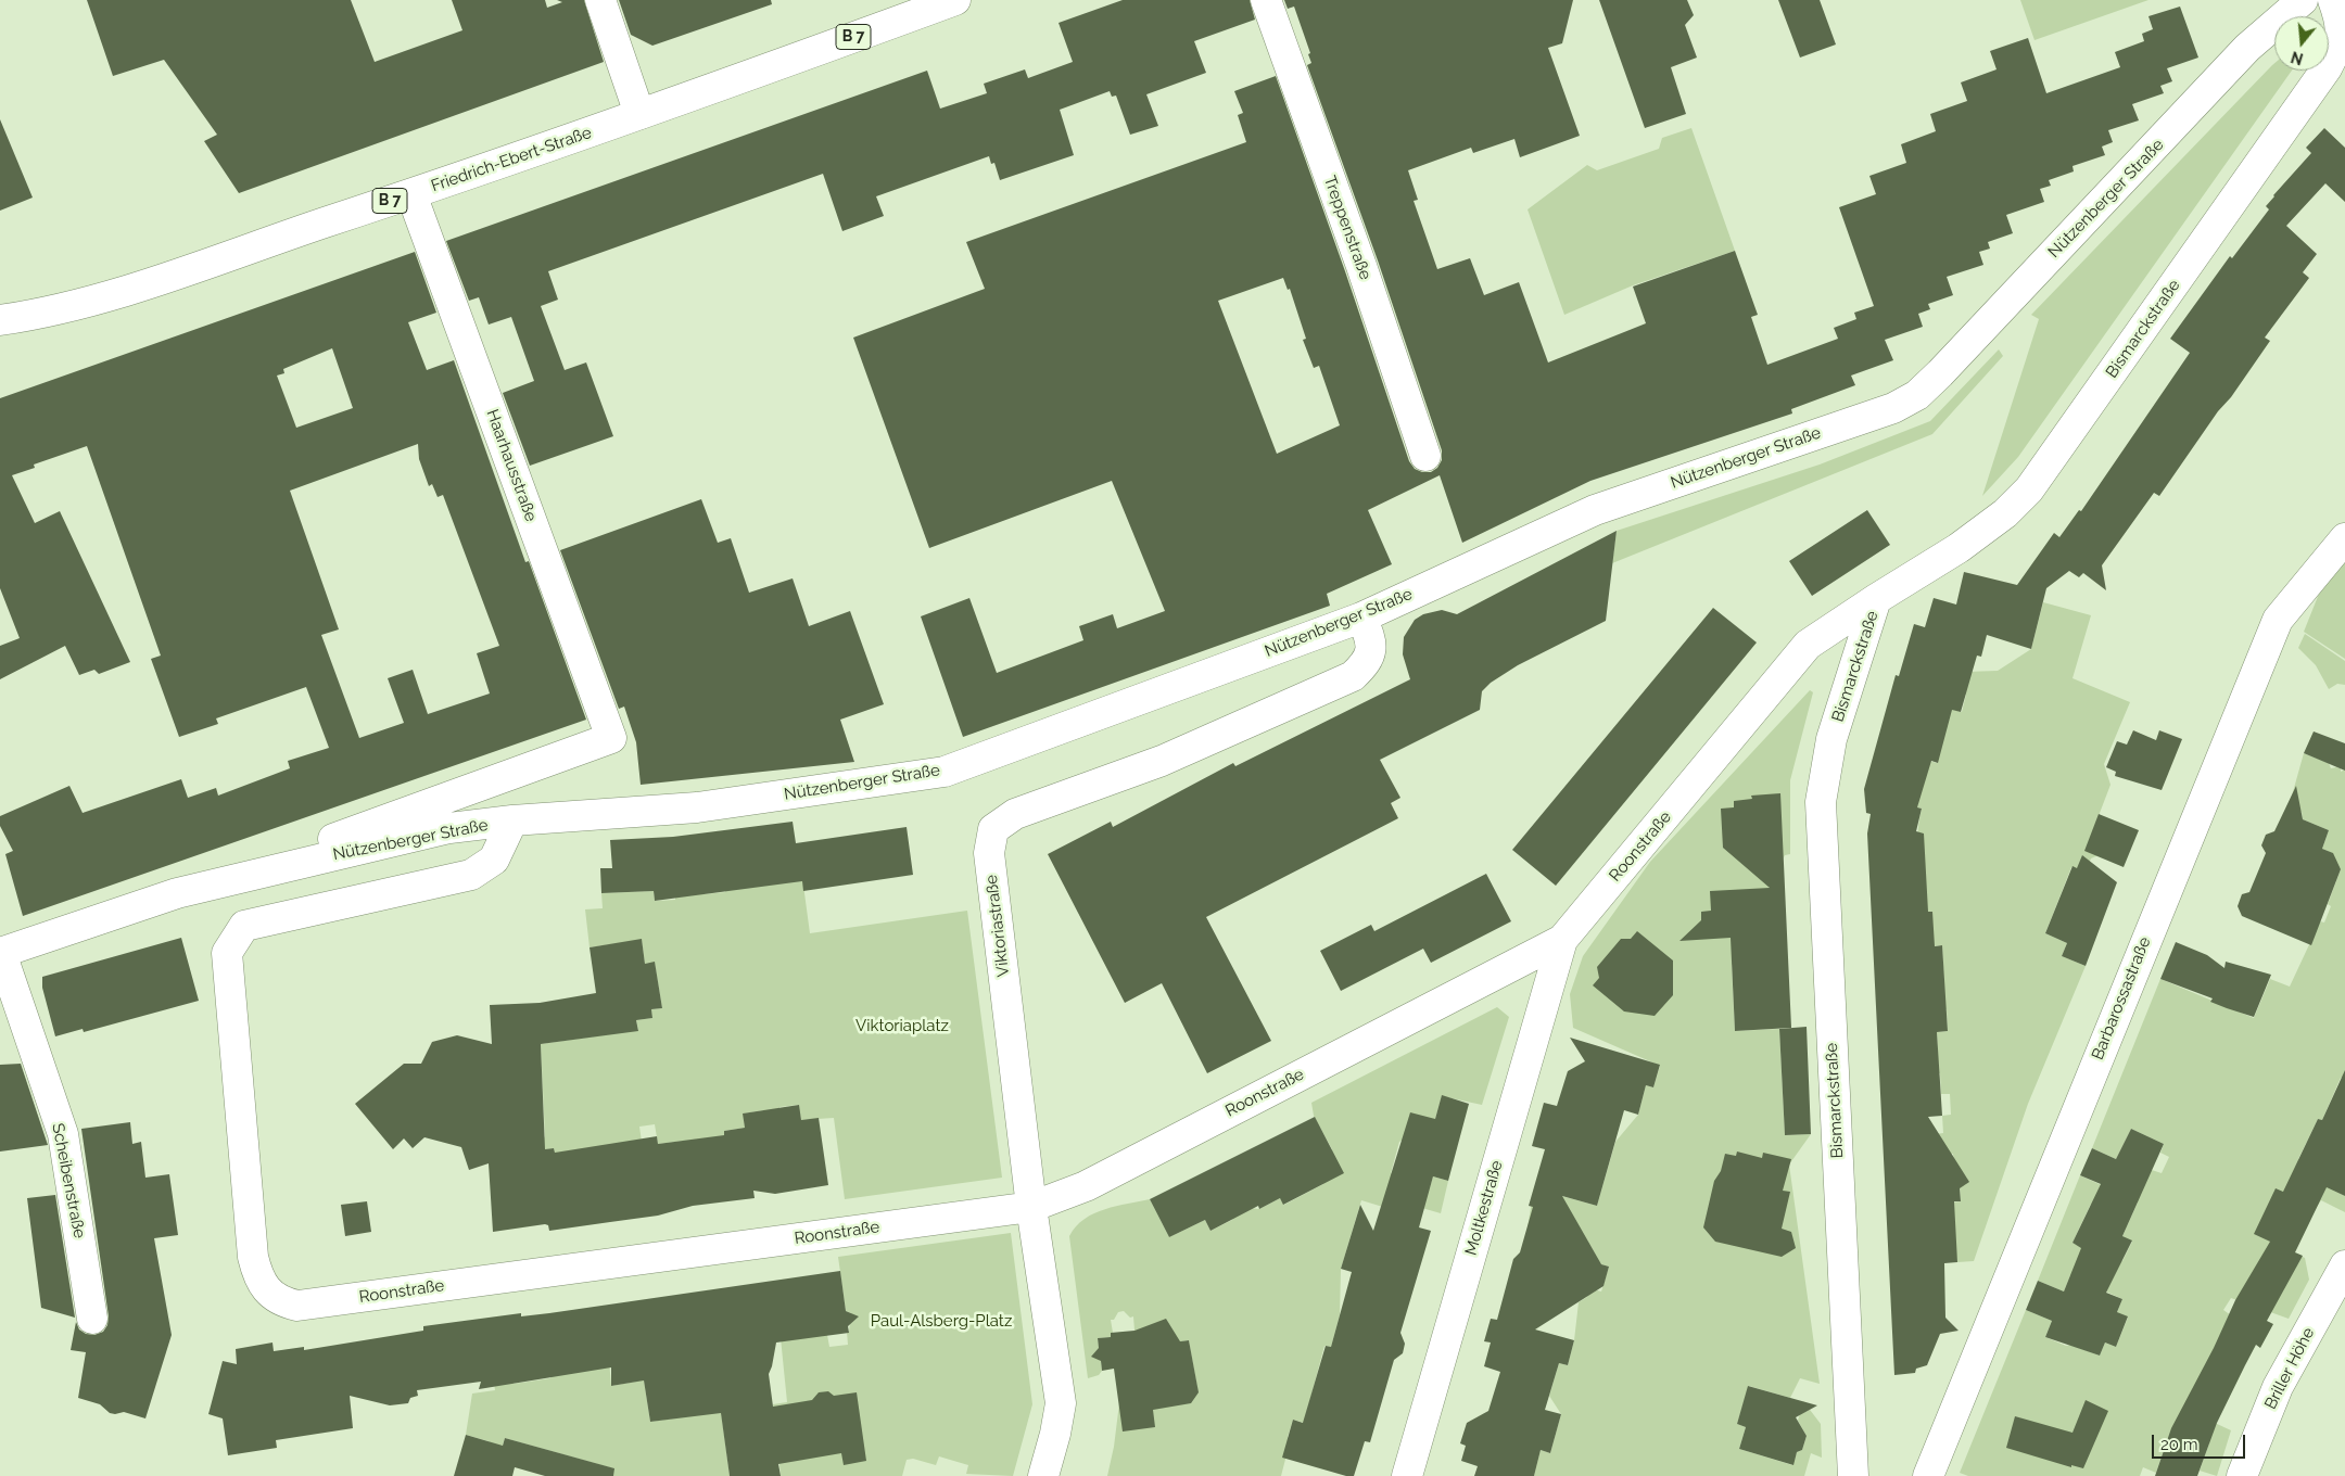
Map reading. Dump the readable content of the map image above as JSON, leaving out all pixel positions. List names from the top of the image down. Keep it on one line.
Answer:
{"streets":{"street":["B 7","Friedrich-Ebert-Straße","Nützenberger Straße","Treppenstraße","Bismarckstraße","Haarhausstraße","Roonstraße","Viktoriastraße","Barbarossastraße","Scheibenstraße","Moltkestraße","Briller Höhe"]},"crossings":[["Friedrich-Ebert-Straße","Haarhausstraße"],["Nützenberger Straße","Haarhausstraße"],["Nützenberger Straße","Roonstraße"],["Nützenberger Straße","Viktoriastraße"],["Nützenberger Straße","Scheibenstraße"],["Bismarckstraße","Roonstraße"],["Roonstraße","Viktoriastraße"],["Roonstraße","Moltkestraße"]],"parks":["Viktoriaplatz","Paul-Alsberg-Platz"],"scale_bar":"20 m","north":"bottom"}
